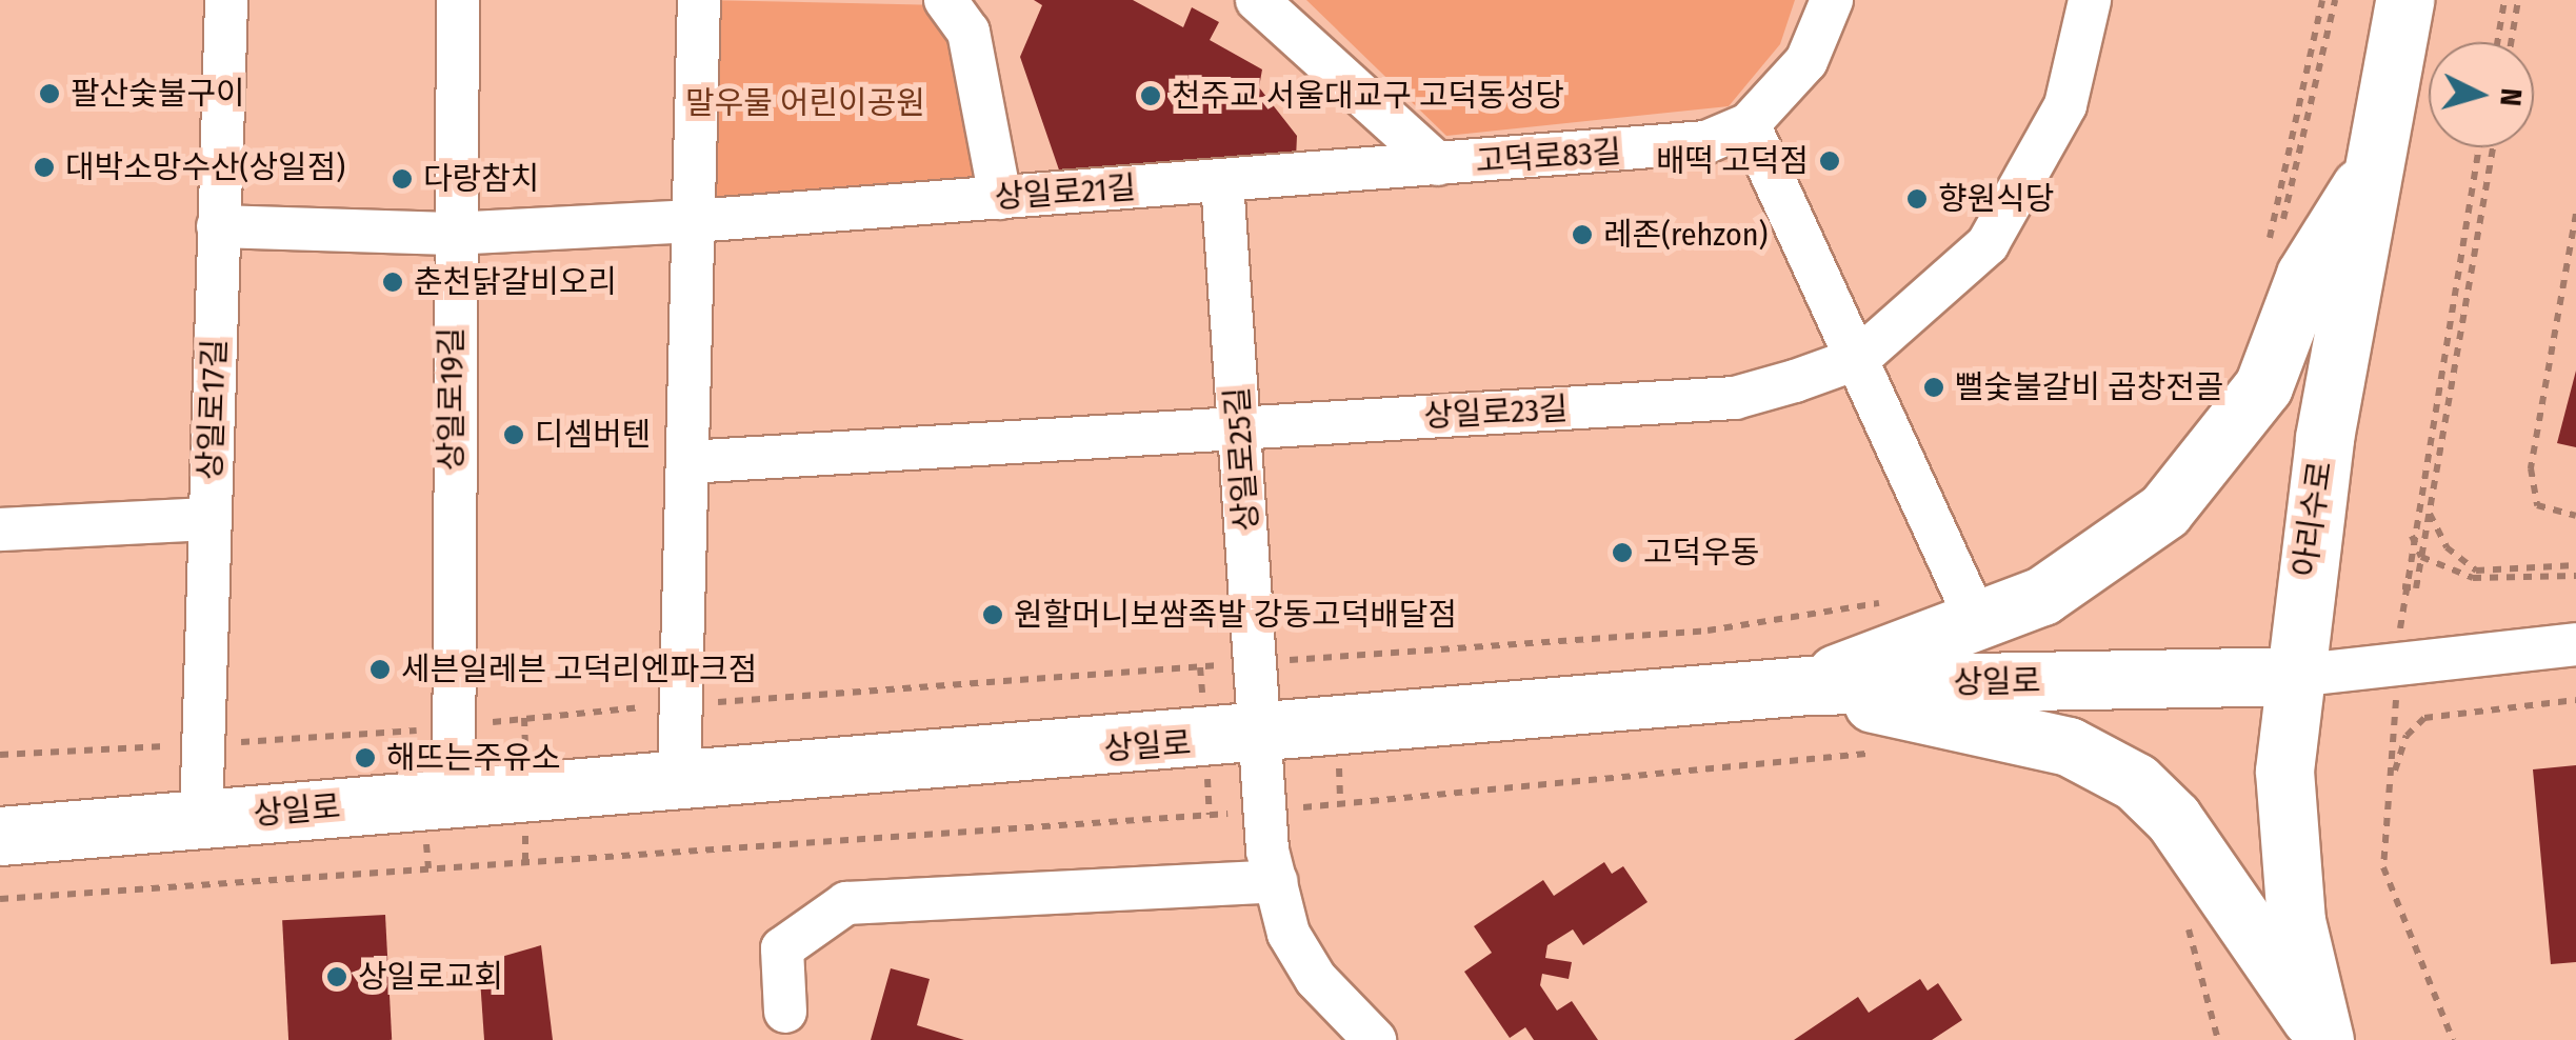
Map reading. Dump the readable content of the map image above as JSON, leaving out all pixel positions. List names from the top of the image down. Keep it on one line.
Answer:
{"streets":{"main road":["아리수로","상일로"],"street":["고덕로83길","상일로21길","상일로19길","상일로17길","상일로23길","상일로25길"]},"crossings":[["고덕로83길","상일로21길"],["상일로21길","상일로19길"],["상일로21길","상일로17길"],["상일로21길","상일로25길"],["상일로19길","상일로"],["상일로17길","상일로"],["상일로23길","상일로25길"],["상일로25길","상일로"],["아리수로","상일로"]],"parks":["말우물 어린이공원"],"places":["팔산숯불구이","천주교 서울대교구 고덕동성당","배떡 고덕점","대박소망수산(상일점)","다랑참치","향원식당","레존(rehzon)","춘천닭갈비오리","뻘숯불갈비 곱창전골","디셈버텐","고덕우동","원할머니보쌈족발 강동고덕배달점","세븐일레븐 고덕리엔파크점","해뜨는주유소","상일로교회"],"north":"right"}
